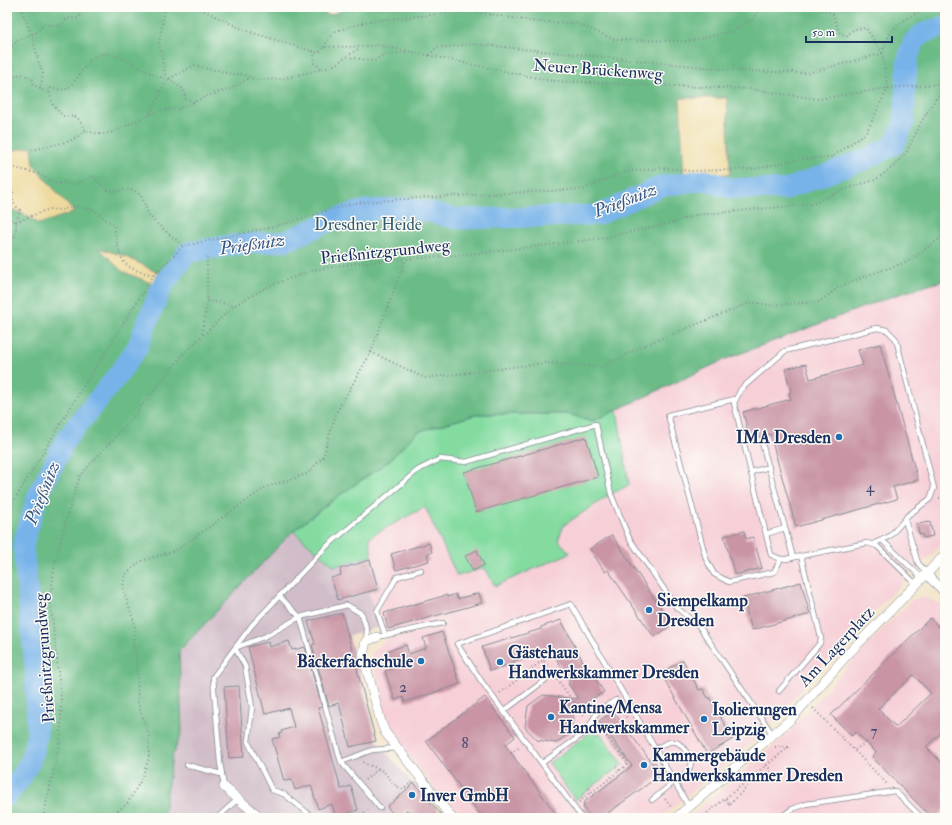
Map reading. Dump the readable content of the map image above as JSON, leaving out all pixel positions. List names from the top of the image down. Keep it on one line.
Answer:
{"streets":{"street":["Am Lagerplatz"],"path":["Neuer Brückenweg","Prießnitzgrundweg"]},"crossings":[["Neuer Brückenweg","Prießnitzgrundweg"]],"water":["Prießnitz"],"parks":["Dresdner Heide"],"places":["IMA Dresden","Siempelkamp Dresden","Bäckerfachschule","Gästehaus Handwerkskammer Dresden","Kantine/Mensa Handwerkskammer","Isolierungen Leipzig","Kammergebäude Handwerkskammer Dresden","Inver GmbH"],"house_numbers":["4","2","7","8"],"scale_bar":"50 m"}
